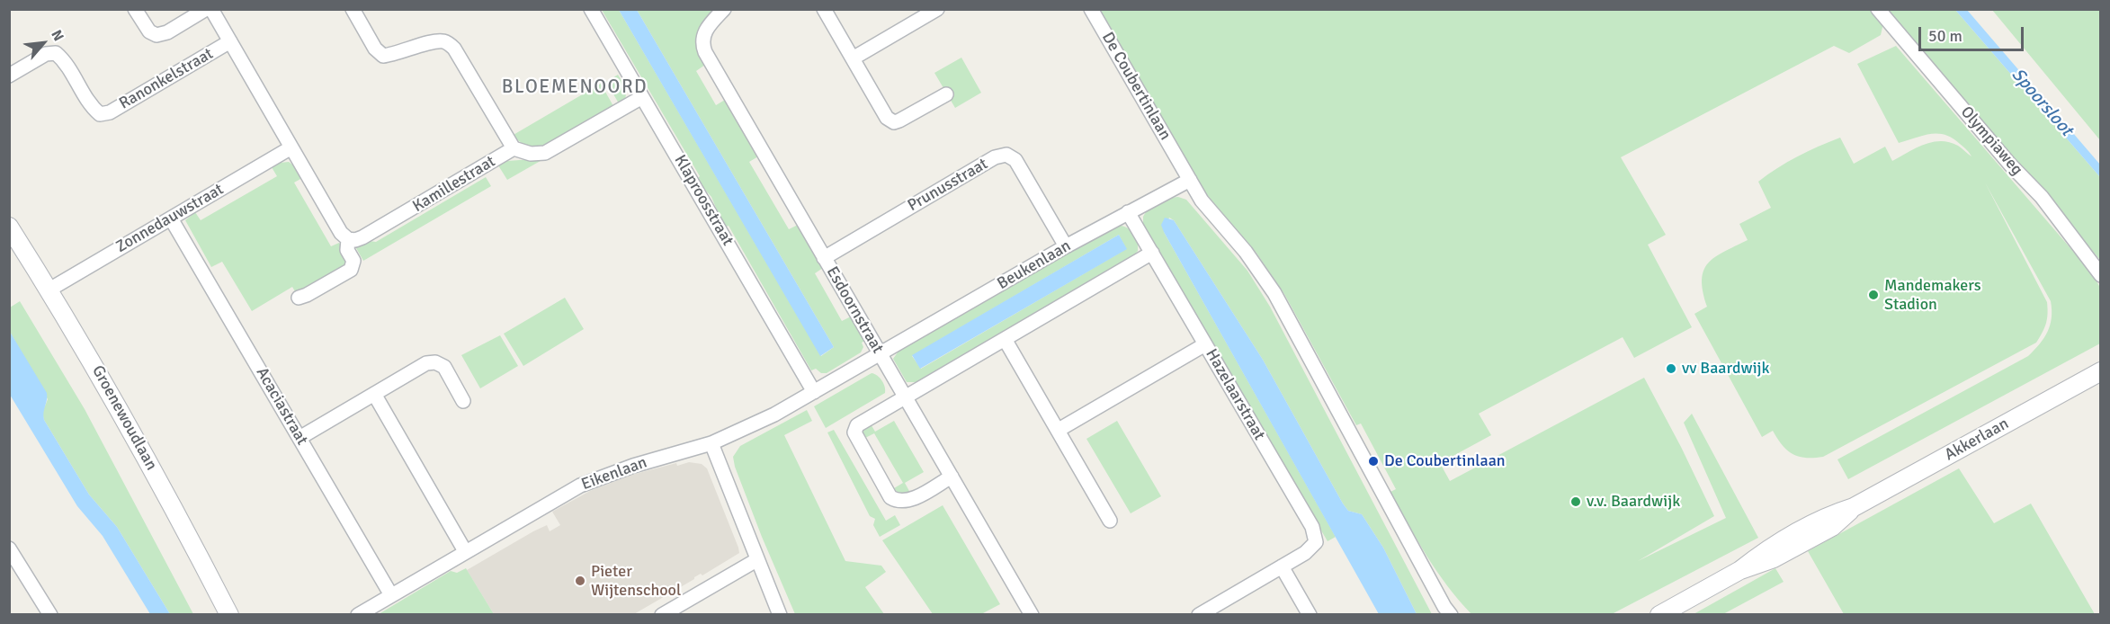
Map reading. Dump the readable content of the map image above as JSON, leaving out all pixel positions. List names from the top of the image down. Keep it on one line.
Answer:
{"streets":{"street":["Ranonkelstraat","De Coubertinlaan","Olympiaweg","Kamillestraat","Prunusstraat","Klaproosstraat","Zonnedauwstraat","Beukenlaan","Esdoornstraat","Hazelaarstraat","Acaciastraat","Groenewoudlaan","Akkerlaan","Eikenlaan"]},"crossings":[["De Coubertinlaan","Beukenlaan"],["Kamillestraat","Klaproosstraat"],["Prunusstraat","Beukenlaan"],["Prunusstraat","Esdoornstraat"],["Klaproosstraat","Eikenlaan"],["Zonnedauwstraat","Acaciastraat"],["Zonnedauwstraat","Groenewoudlaan"],["Beukenlaan","Esdoornstraat"],["Beukenlaan","Hazelaarstraat"],["Beukenlaan","Eikenlaan"],["Esdoornstraat","Eikenlaan"],["Acaciastraat","Eikenlaan"]],"districts":["BLOEMENOORD"],"water":["Spoorsloot"],"places":["Mandemakers Stadion","vv Baardwijk","De Coubertinlaan","v.v. Baardwijk","Pieter Wijtenschool"],"scale_bar":"50 m","north":"top right"}
